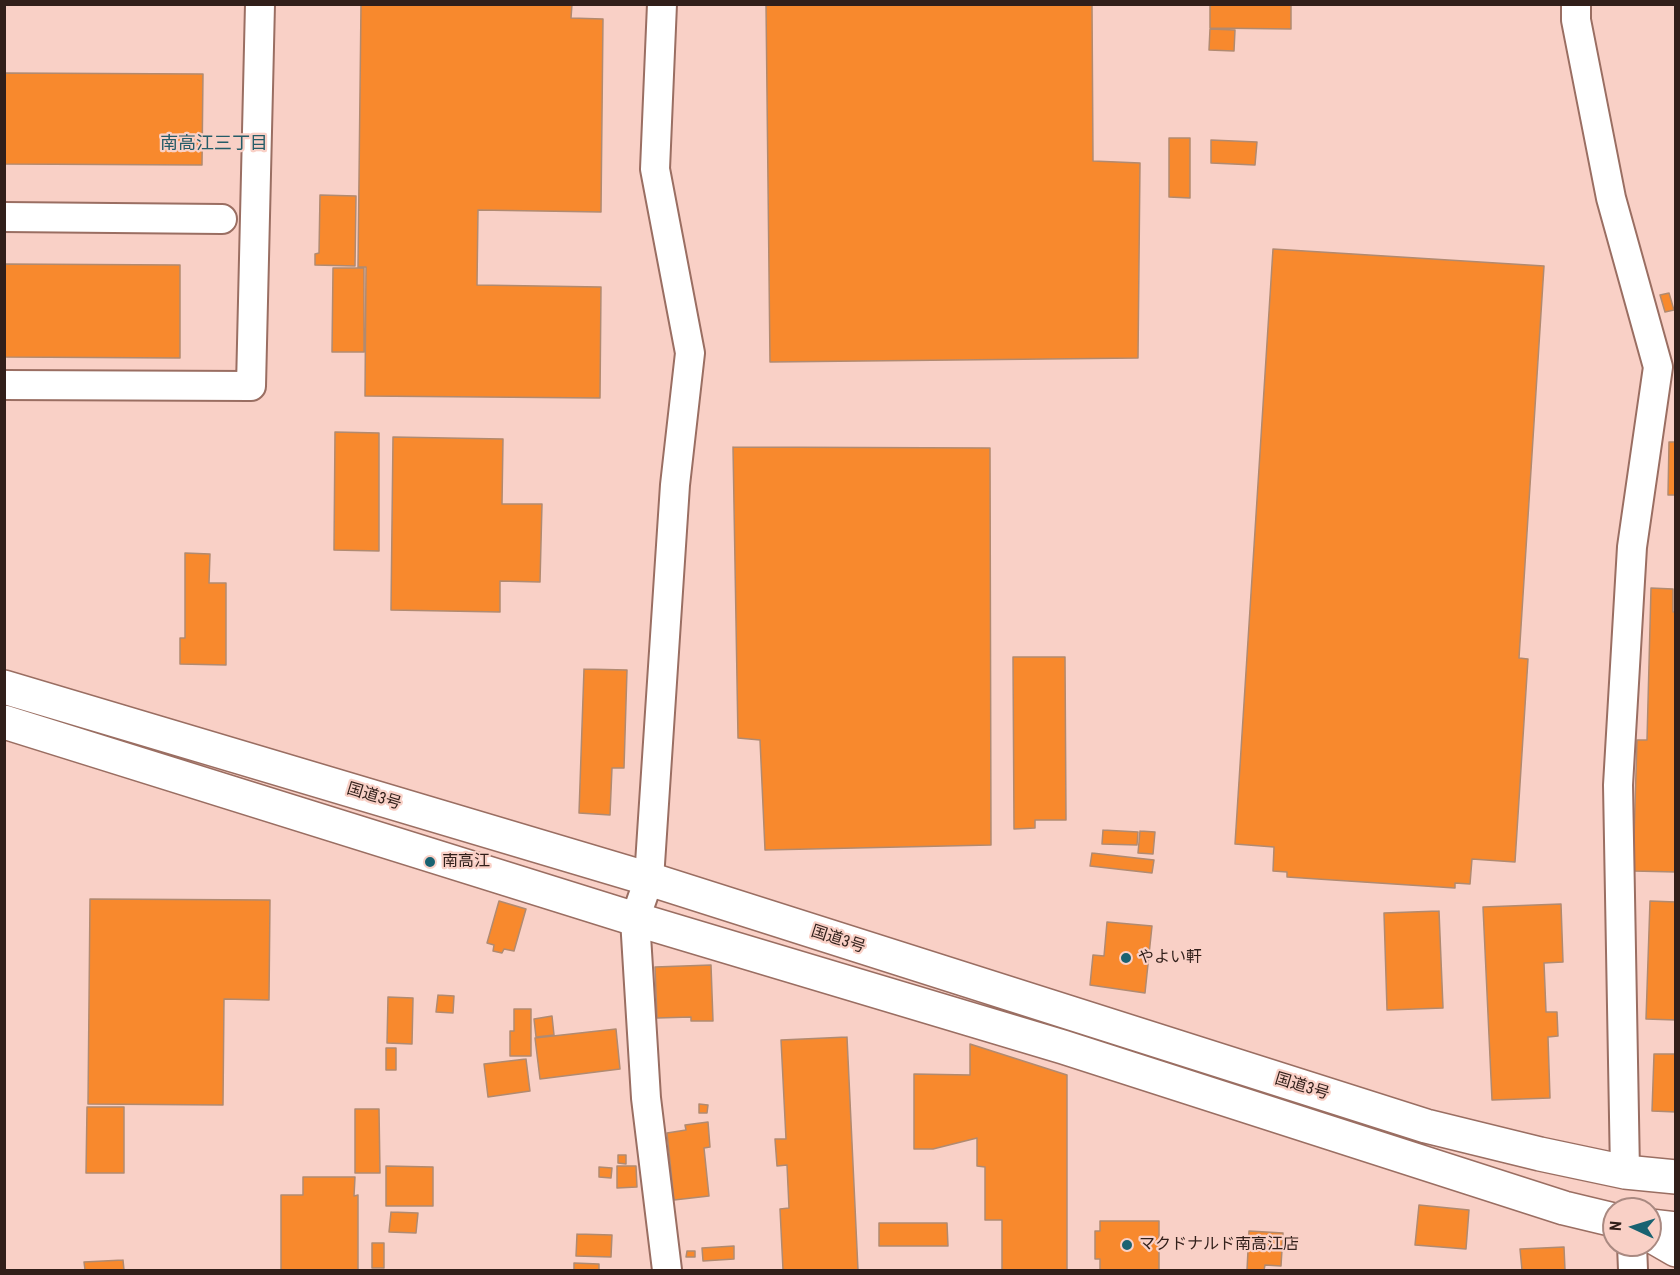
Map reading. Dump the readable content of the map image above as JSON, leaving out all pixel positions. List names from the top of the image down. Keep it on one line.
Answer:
{"streets":{"main road":["国道3号"]},"districts":["南高江三丁目"],"places":["南高江","やよい軒","マクドナルド南高江店"],"north":"left"}
